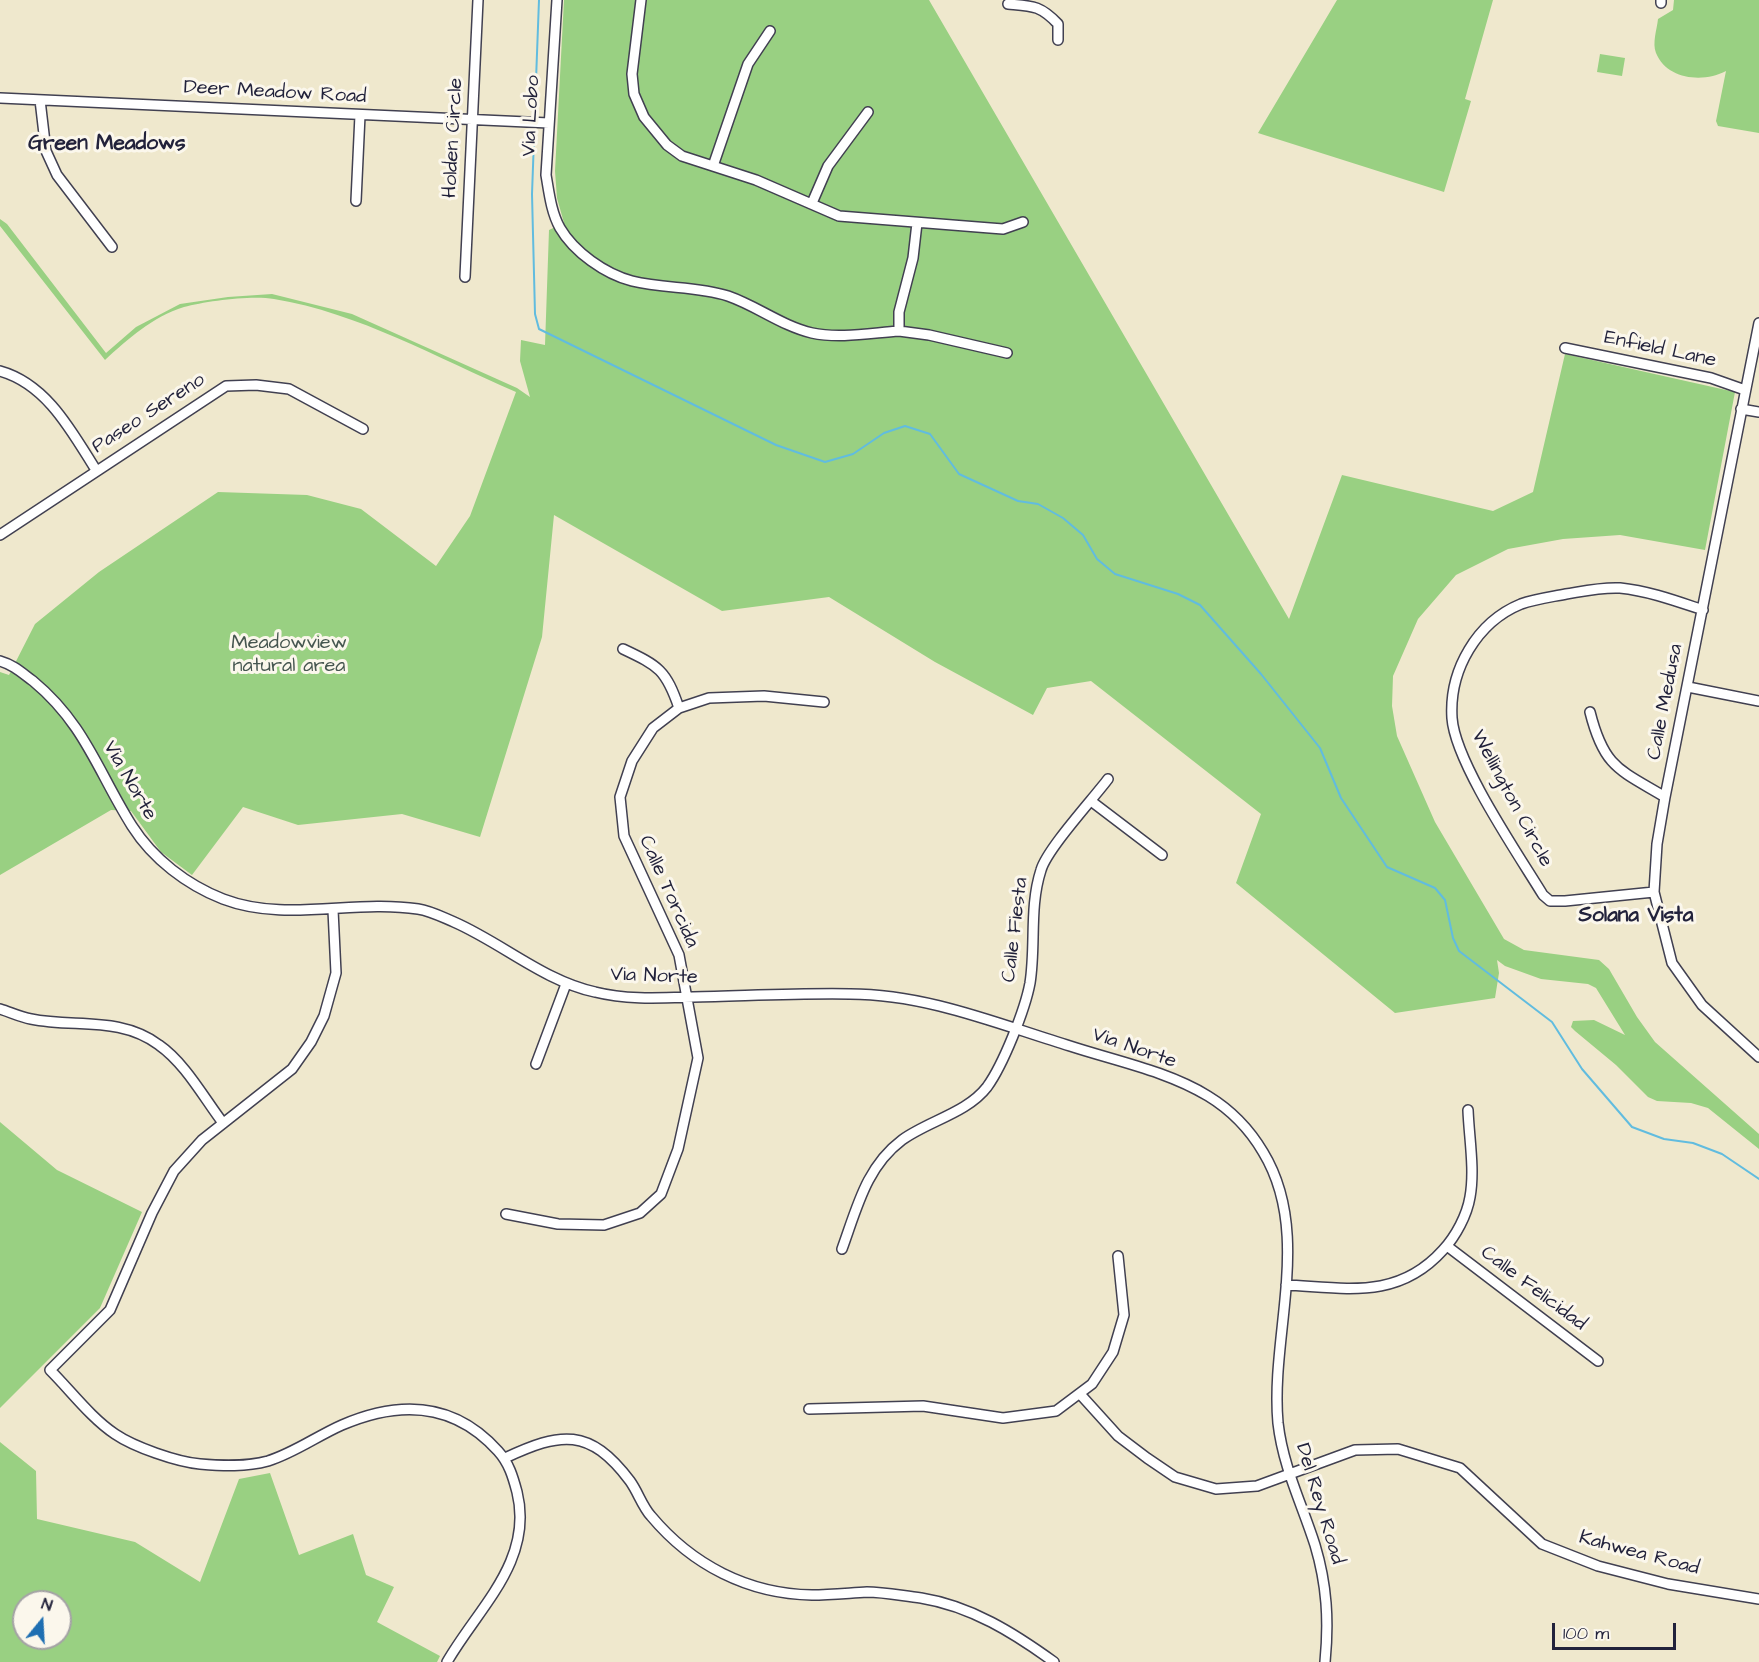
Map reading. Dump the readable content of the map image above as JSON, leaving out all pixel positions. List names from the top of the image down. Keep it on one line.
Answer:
{"streets":{"street":["Deer Meadow Road","Via Lobo","Holden Circle","Enfield Lane","Paseo Sereno","Calle Medusa","Via Norte","Wellington Circle","Calle Torcida","Calle Fiesta","Calle Felicidad","Del Rey Road","Kahwea Road"]},"crossings":[["Deer Meadow Road","Via Lobo"],["Deer Meadow Road","Holden Circle"],["Enfield Lane","Calle Medusa"],["Calle Medusa","Wellington Circle"],["Via Norte","Calle Torcida"],["Via Norte","Calle Fiesta"],["Via Norte","Del Rey Road"],["Del Rey Road","Kahwea Road"]],"districts":["Green Meadows","Solana Vista"],"parks":["Meadowview natural area"],"scale_bar":"100 m","north":"top"}
